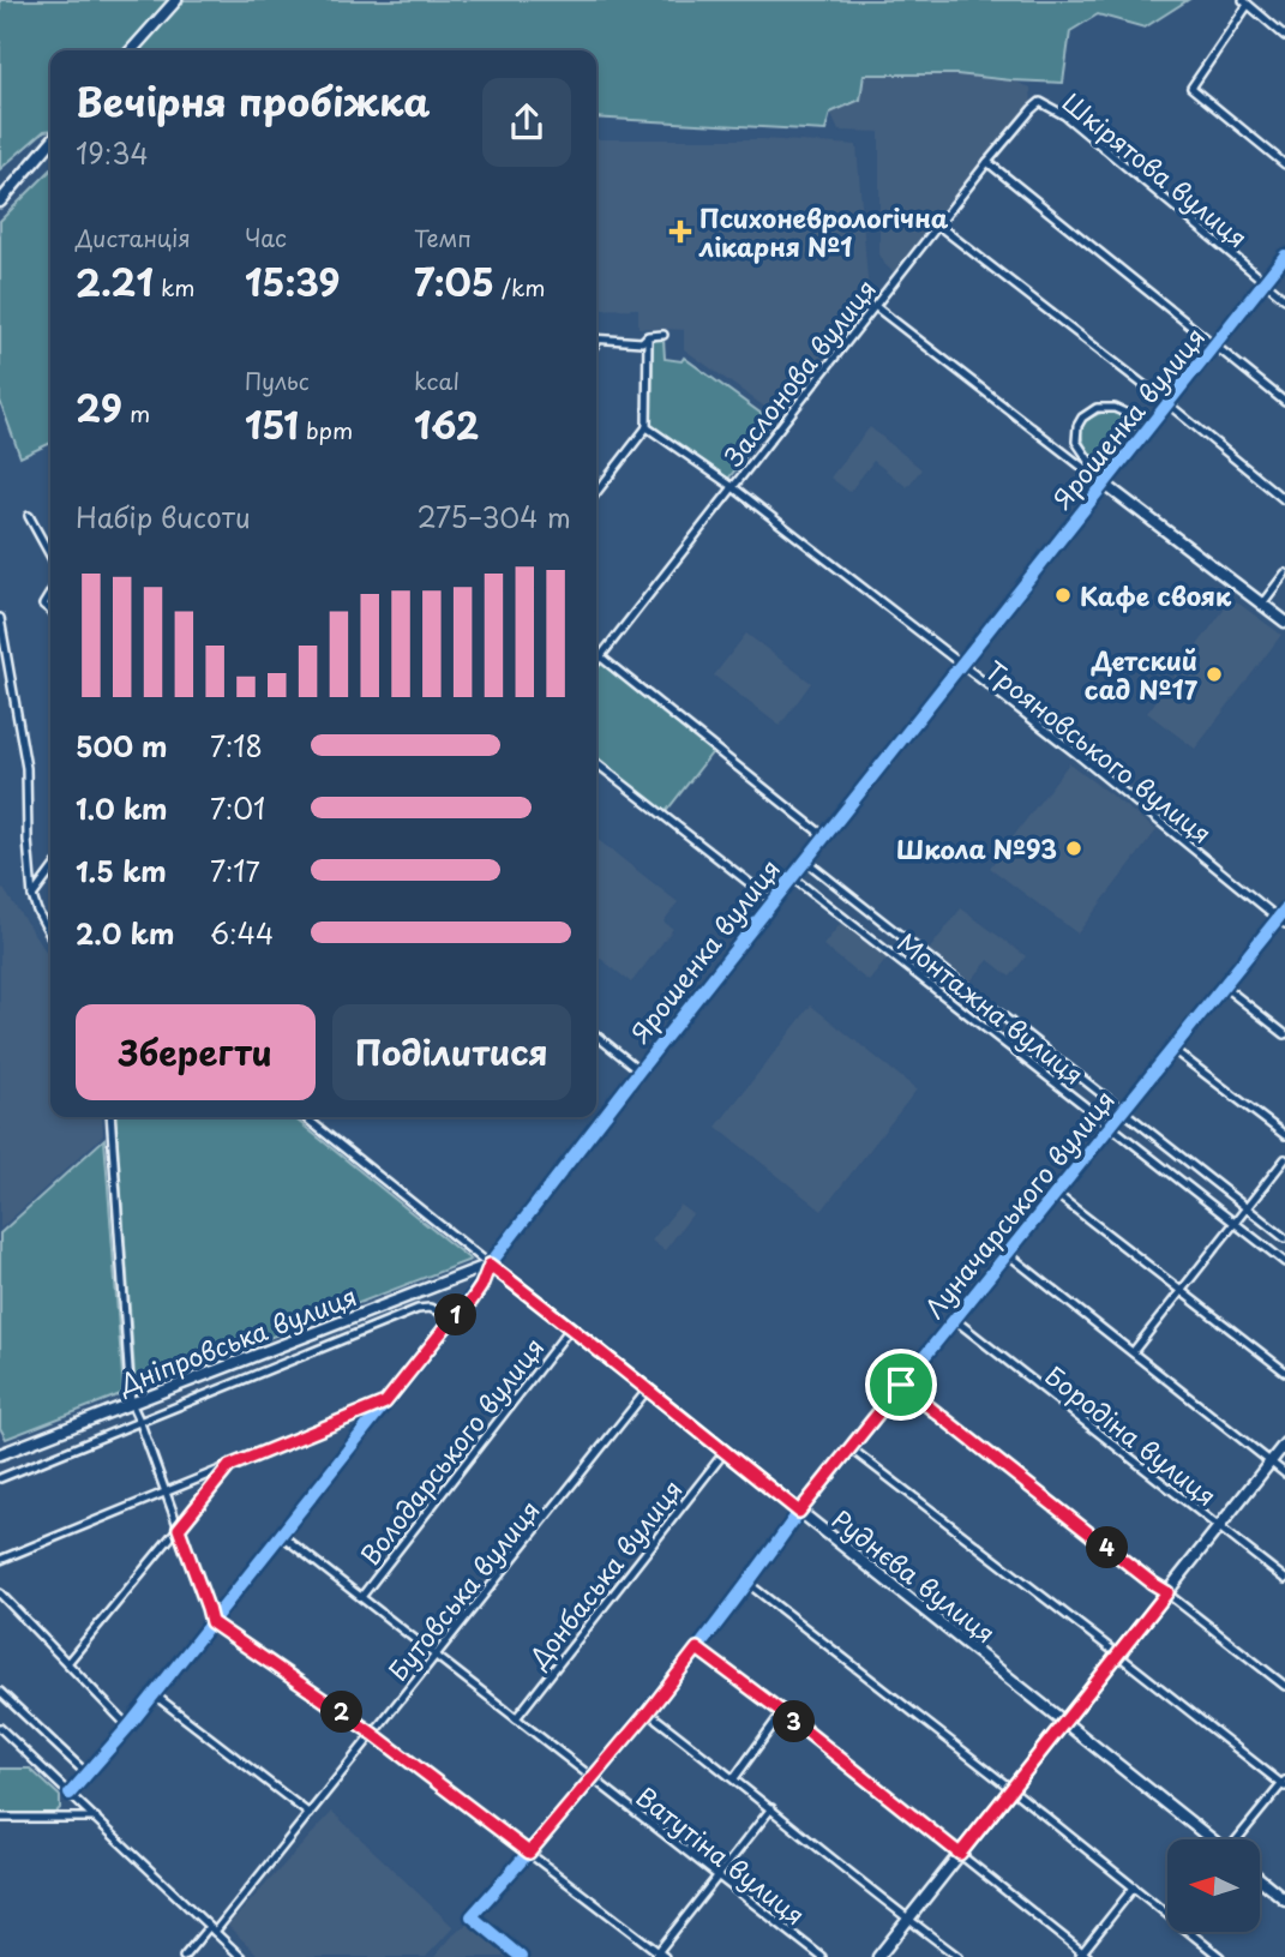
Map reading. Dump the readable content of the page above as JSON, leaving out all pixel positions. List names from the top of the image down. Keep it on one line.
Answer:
{"streets":{"street":["Шкірятова вулиця","Заслонова вулиця","Ярошенка вулиця","Трояновського вулиця","Монтажна вулиця","Луначарського вулиця","Дніпровська вулиця","Бородіна вулиця","Володарського вулиця","Донбаська вулиця","Руднєва вулиця","Бутовська вулиця","Ватутіна вулиця"]},"crossings":[["Шкірятова вулиця","Заслонова вулиця"],["Шкірятова вулиця","Ярошенка вулиця"],["Заслонова вулиця","Трояновського вулиця"],["Ярошенка вулиця","Трояновського вулиця"],["Ярошенка вулиця","Монтажна вулиця"],["Ярошенка вулиця","Дніпровська вулиця"],["Ярошенка вулиця","Руднєва вулиця"],["Ярошенка вулиця","Ватутіна вулиця"],["Трояновського вулиця","Луначарського вулиця"],["Монтажна вулиця","Луначарського вулиця"],["Луначарського вулиця","Бородіна вулиця"],["Луначарського вулиця","Руднєва вулиця"],["Луначарського вулиця","Ватутіна вулиця"],["Дніпровська вулиця","Руднєва вулиця"],["Володарського вулиця","Руднєва вулиця"],["Володарського вулиця","Ватутіна вулиця"],["Донбаська вулиця","Руднєва вулиця"],["Донбаська вулиця","Ватутіна вулиця"],["Руднєва вулиця","Бутовська вулиця"],["Бутовська вулиця","Ватутіна вулиця"]],"places":{"health":["Психоневрологічна лікарня №1"],"other":["Кафе свояк","Детский сад №17","Школа №93"]},"north":"left","page":{"heading":["Вечірня пробіжка","19:34"],"stats":[["Дистанція","2.21 km"],["Час","15:39"],["Темп","7:05 /km"],["29 m"],["Пульс","151 bpm"],["kcal","162"]],"chart":["Набір висоти","275–304 m"],"list":[{"name":"500 m","note":"7:18"},{"name":"1.0 km","note":"7:01"},{"name":"1.5 km","note":"7:17"},{"name":"2.0 km","note":"6:44"}],"buttons":["Зберегти","Поділитися"],"pins":["1","4","2","3"]}}
